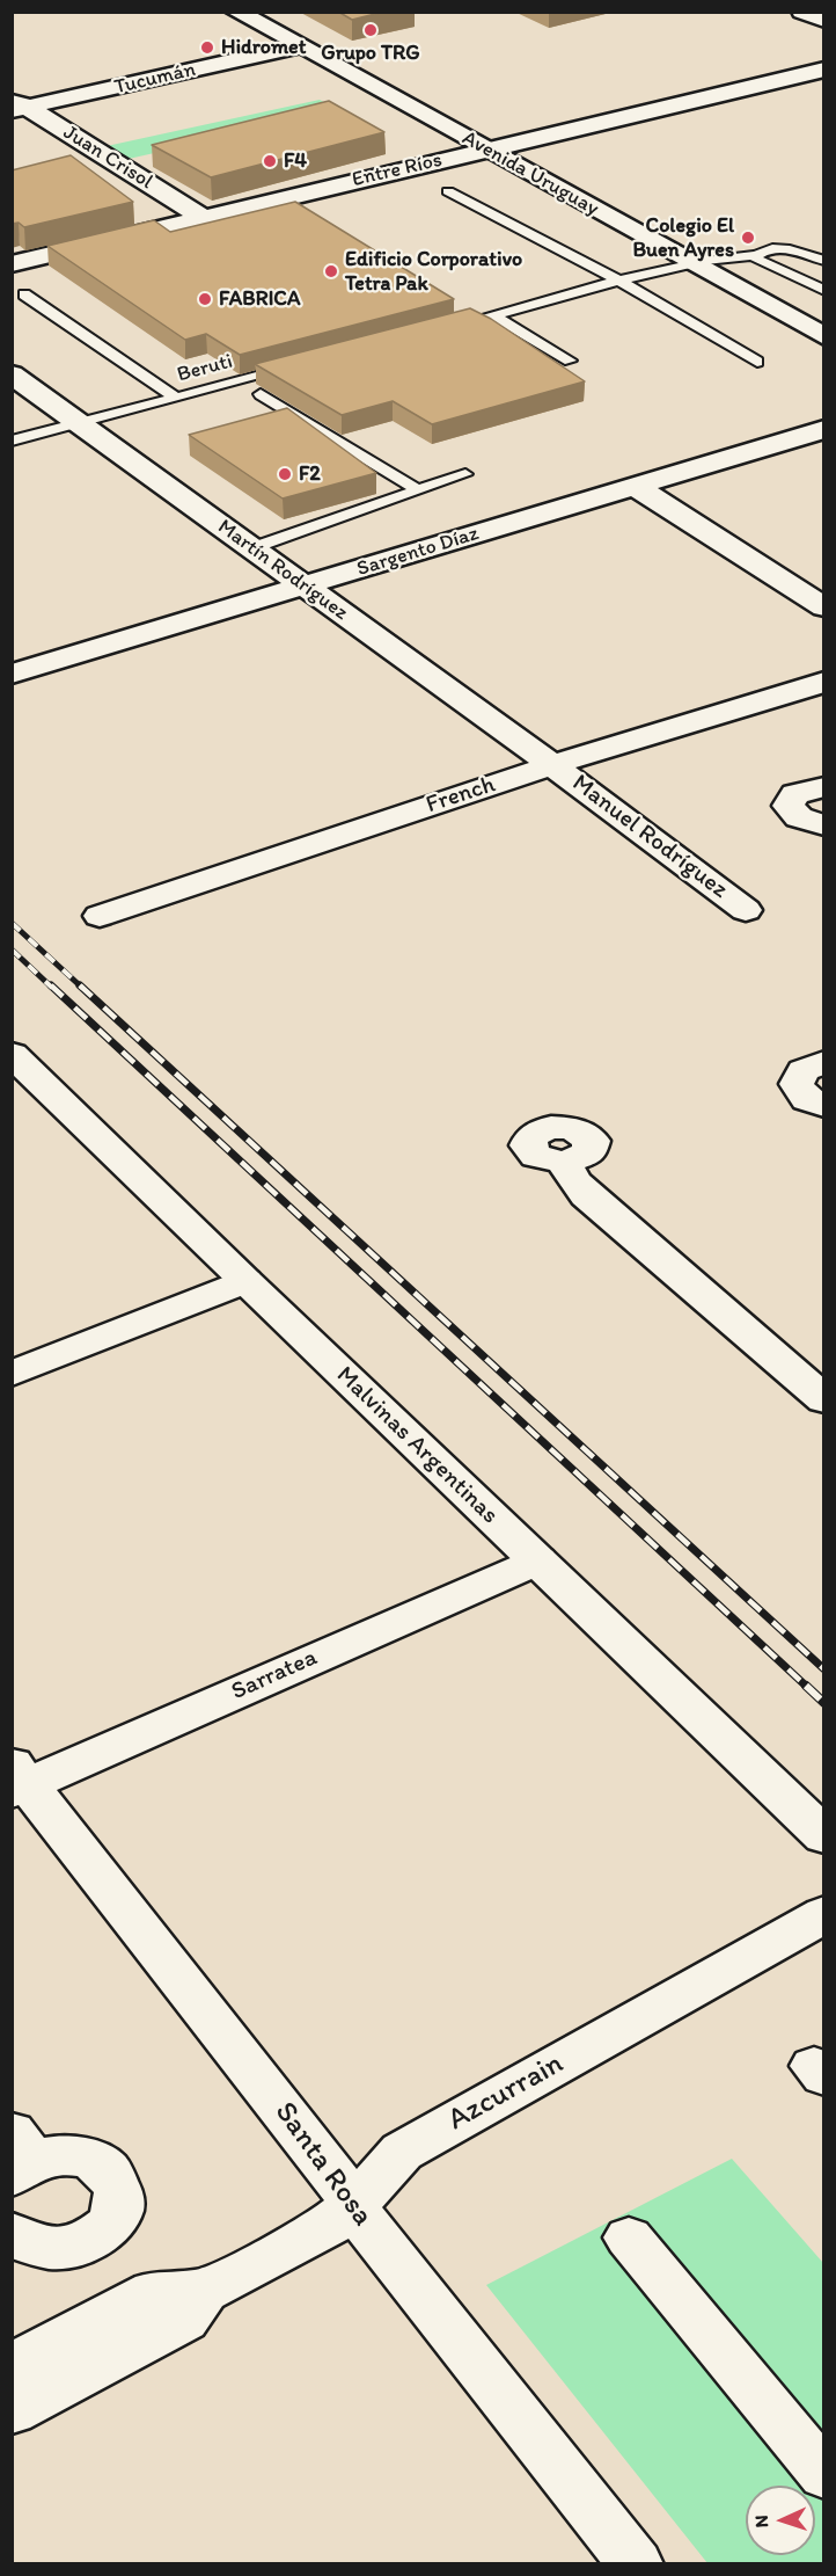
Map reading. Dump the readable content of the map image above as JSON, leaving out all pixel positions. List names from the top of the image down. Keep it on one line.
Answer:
{"streets":{"street":["Tucumán","Juan Crisol","Entre Ríos","Avenida Uruguay","Sargento Díaz","Martín Rodríguez","French","Manuel Rodríguez","Malvinas Argentinas","Sarratea","Azcurrain","Santa Rosa"],"lane":["Beruti"]},"crossings":[["Tucumán","Juan Crisol"],["Tucumán","Avenida Uruguay"],["Juan Crisol","Entre Ríos"],["Entre Ríos","Avenida Uruguay"],["Beruti","Martín Rodríguez"],["Sargento Díaz","Martín Rodríguez"],["Martín Rodríguez","French"],["Martín Rodríguez","Manuel Rodríguez"],["French","Manuel Rodríguez"],["Malvinas Argentinas","Sarratea"],["Sarratea","Santa Rosa"],["Azcurrain","Santa Rosa"]],"places":["Grupo TRG","Hidromet","F4","Colegio El Buen Ayres","Edificio Corporativo Tetra Pak","FABRICA","F2"],"north":"left"}
